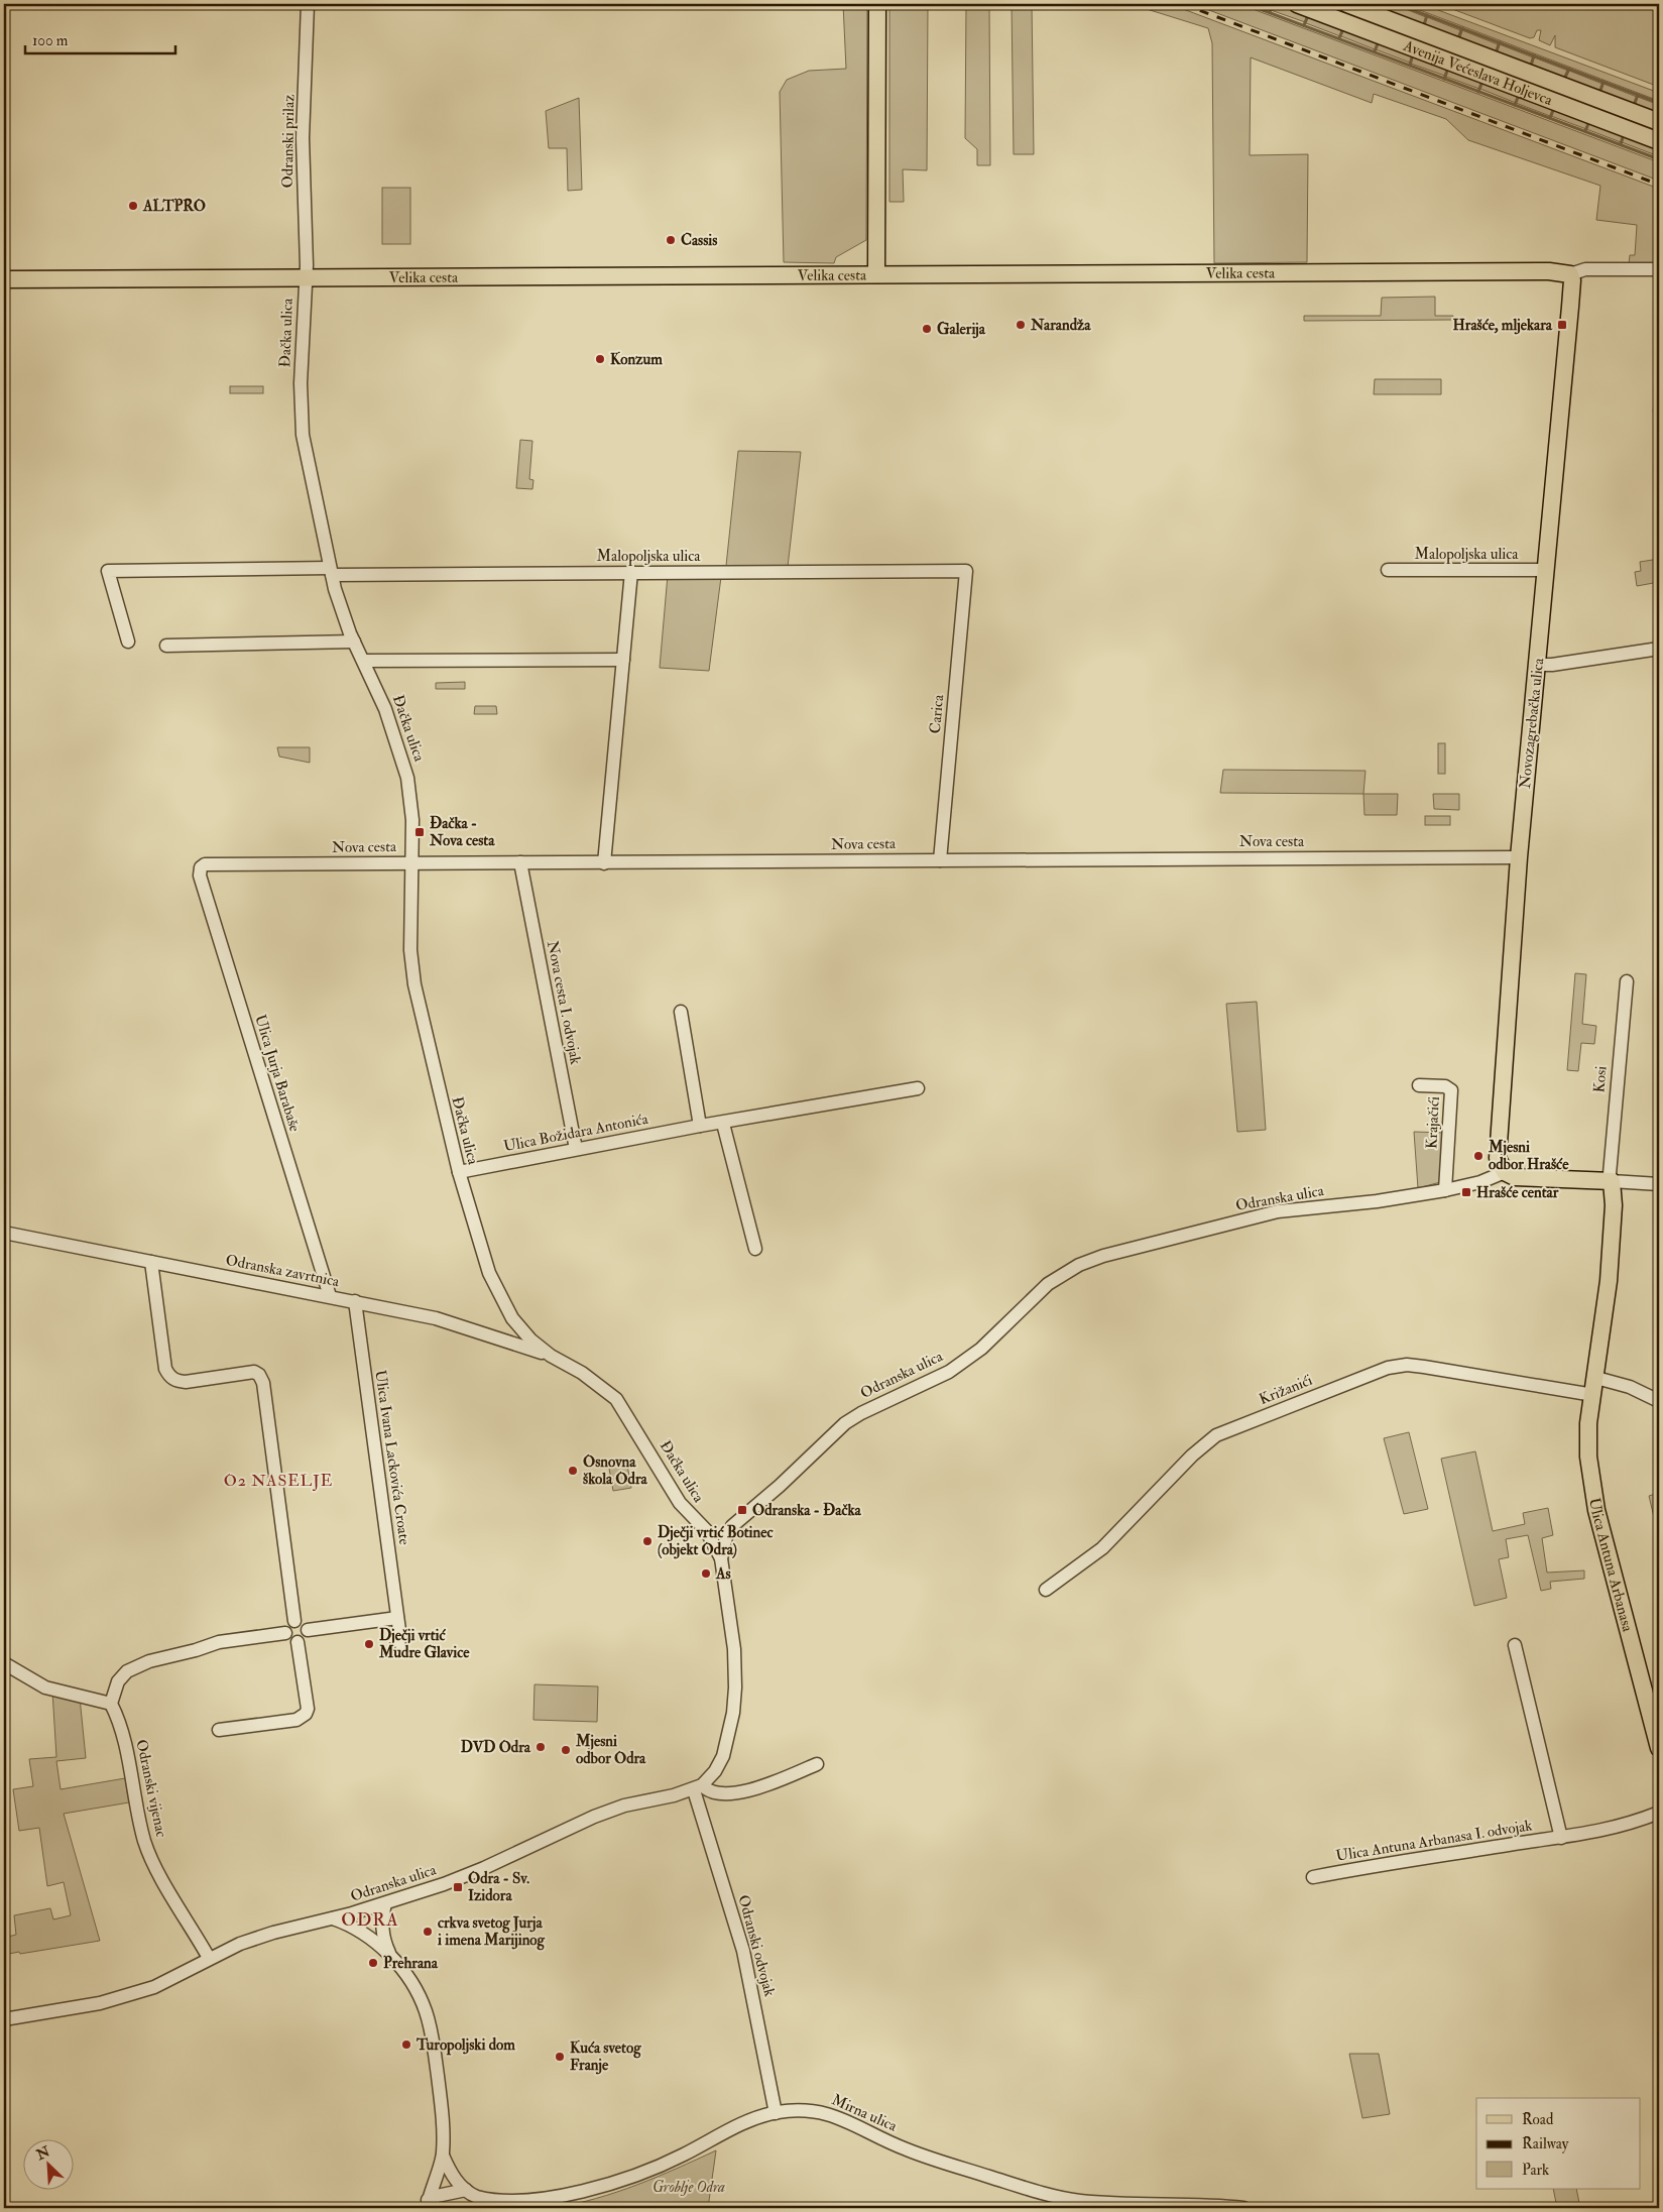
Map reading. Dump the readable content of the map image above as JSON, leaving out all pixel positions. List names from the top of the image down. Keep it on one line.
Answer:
{"streets":{"main road":["Avenija Većeslava Holjevca","Velika cesta","Novozagrebačka ulica","Ulica Antuna Arbanasa"],"street":["Odranski prilaz","Đačka ulica","Malopoljska ulica","Carica","Nova cesta","Nova cesta I. odvojak","Ulica Jurja Barabaše","Kosi","Krajačići","Ulica Božidara Antonića","Odranska ulica","Odranska zavrtnica","Križanići","Ulica Ivana Lackovića Croate","Odranski vijenac","Ulica Antuna Arbanasa I. odvojak","Odranski odvojak","Mirna ulica"]},"crossings":[["Odranski prilaz","Velika cesta"],["Odranski prilaz","Đačka ulica"],["Velika cesta","Đačka ulica"],["Velika cesta","Novozagrebačka ulica"],["Đačka ulica","Malopoljska ulica"],["Đačka ulica","Nova cesta"],["Đačka ulica","Ulica Božidara Antonića"],["Đačka ulica","Odranska ulica"],["Đačka ulica","Odranska zavrtnica"],["Malopoljska ulica","Carica"],["Malopoljska ulica","Novozagrebačka ulica"],["Carica","Nova cesta"],["Novozagrebačka ulica","Nova cesta"],["Novozagrebačka ulica","Odranska ulica"],["Nova cesta","Nova cesta I. odvojak"],["Nova cesta","Ulica Jurja Barabaše"],["Nova cesta I. odvojak","Ulica Božidara Antonića"],["Ulica Jurja Barabaše","Odranska zavrtnica"],["Kosi","Ulica Antuna Arbanasa"],["Krajačići","Odranska ulica"],["Odranska ulica","Odranski vijenac"],["Odranska ulica","Odranski odvojak"],["Odranska zavrtnica","Ulica Ivana Lackovića Croate"],["Križanići","Ulica Antuna Arbanasa"],["Odranski odvojak","Mirna ulica"]],"districts":["O2 NASELJE","ODRA"],"parks":["Groblje Odra"],"places":{"other":["ALTPRO","Cassis","Narandža","Galerija","Konzum","Mjesni odbor Hrašće","Osnovna škola Odra","Dječji vrtić Botinec (objekt Odra)","As","Dječji vrtić Mudre Glavice","DVD Odra","Mjesni odbor Odra","crkva svetog Jurja i imena Marijinog","Prehrana","Turopoljski dom","Kuća svetog Franje"],"transit":["Hrašće, mljekara","Đačka - Nova cesta","Hrašće centar","Odranska - Đačka","Odra - Sv. Izidora"]},"legend":["Road","Railway","Park"],"scale_bar":"100 m","north":"top left"}
